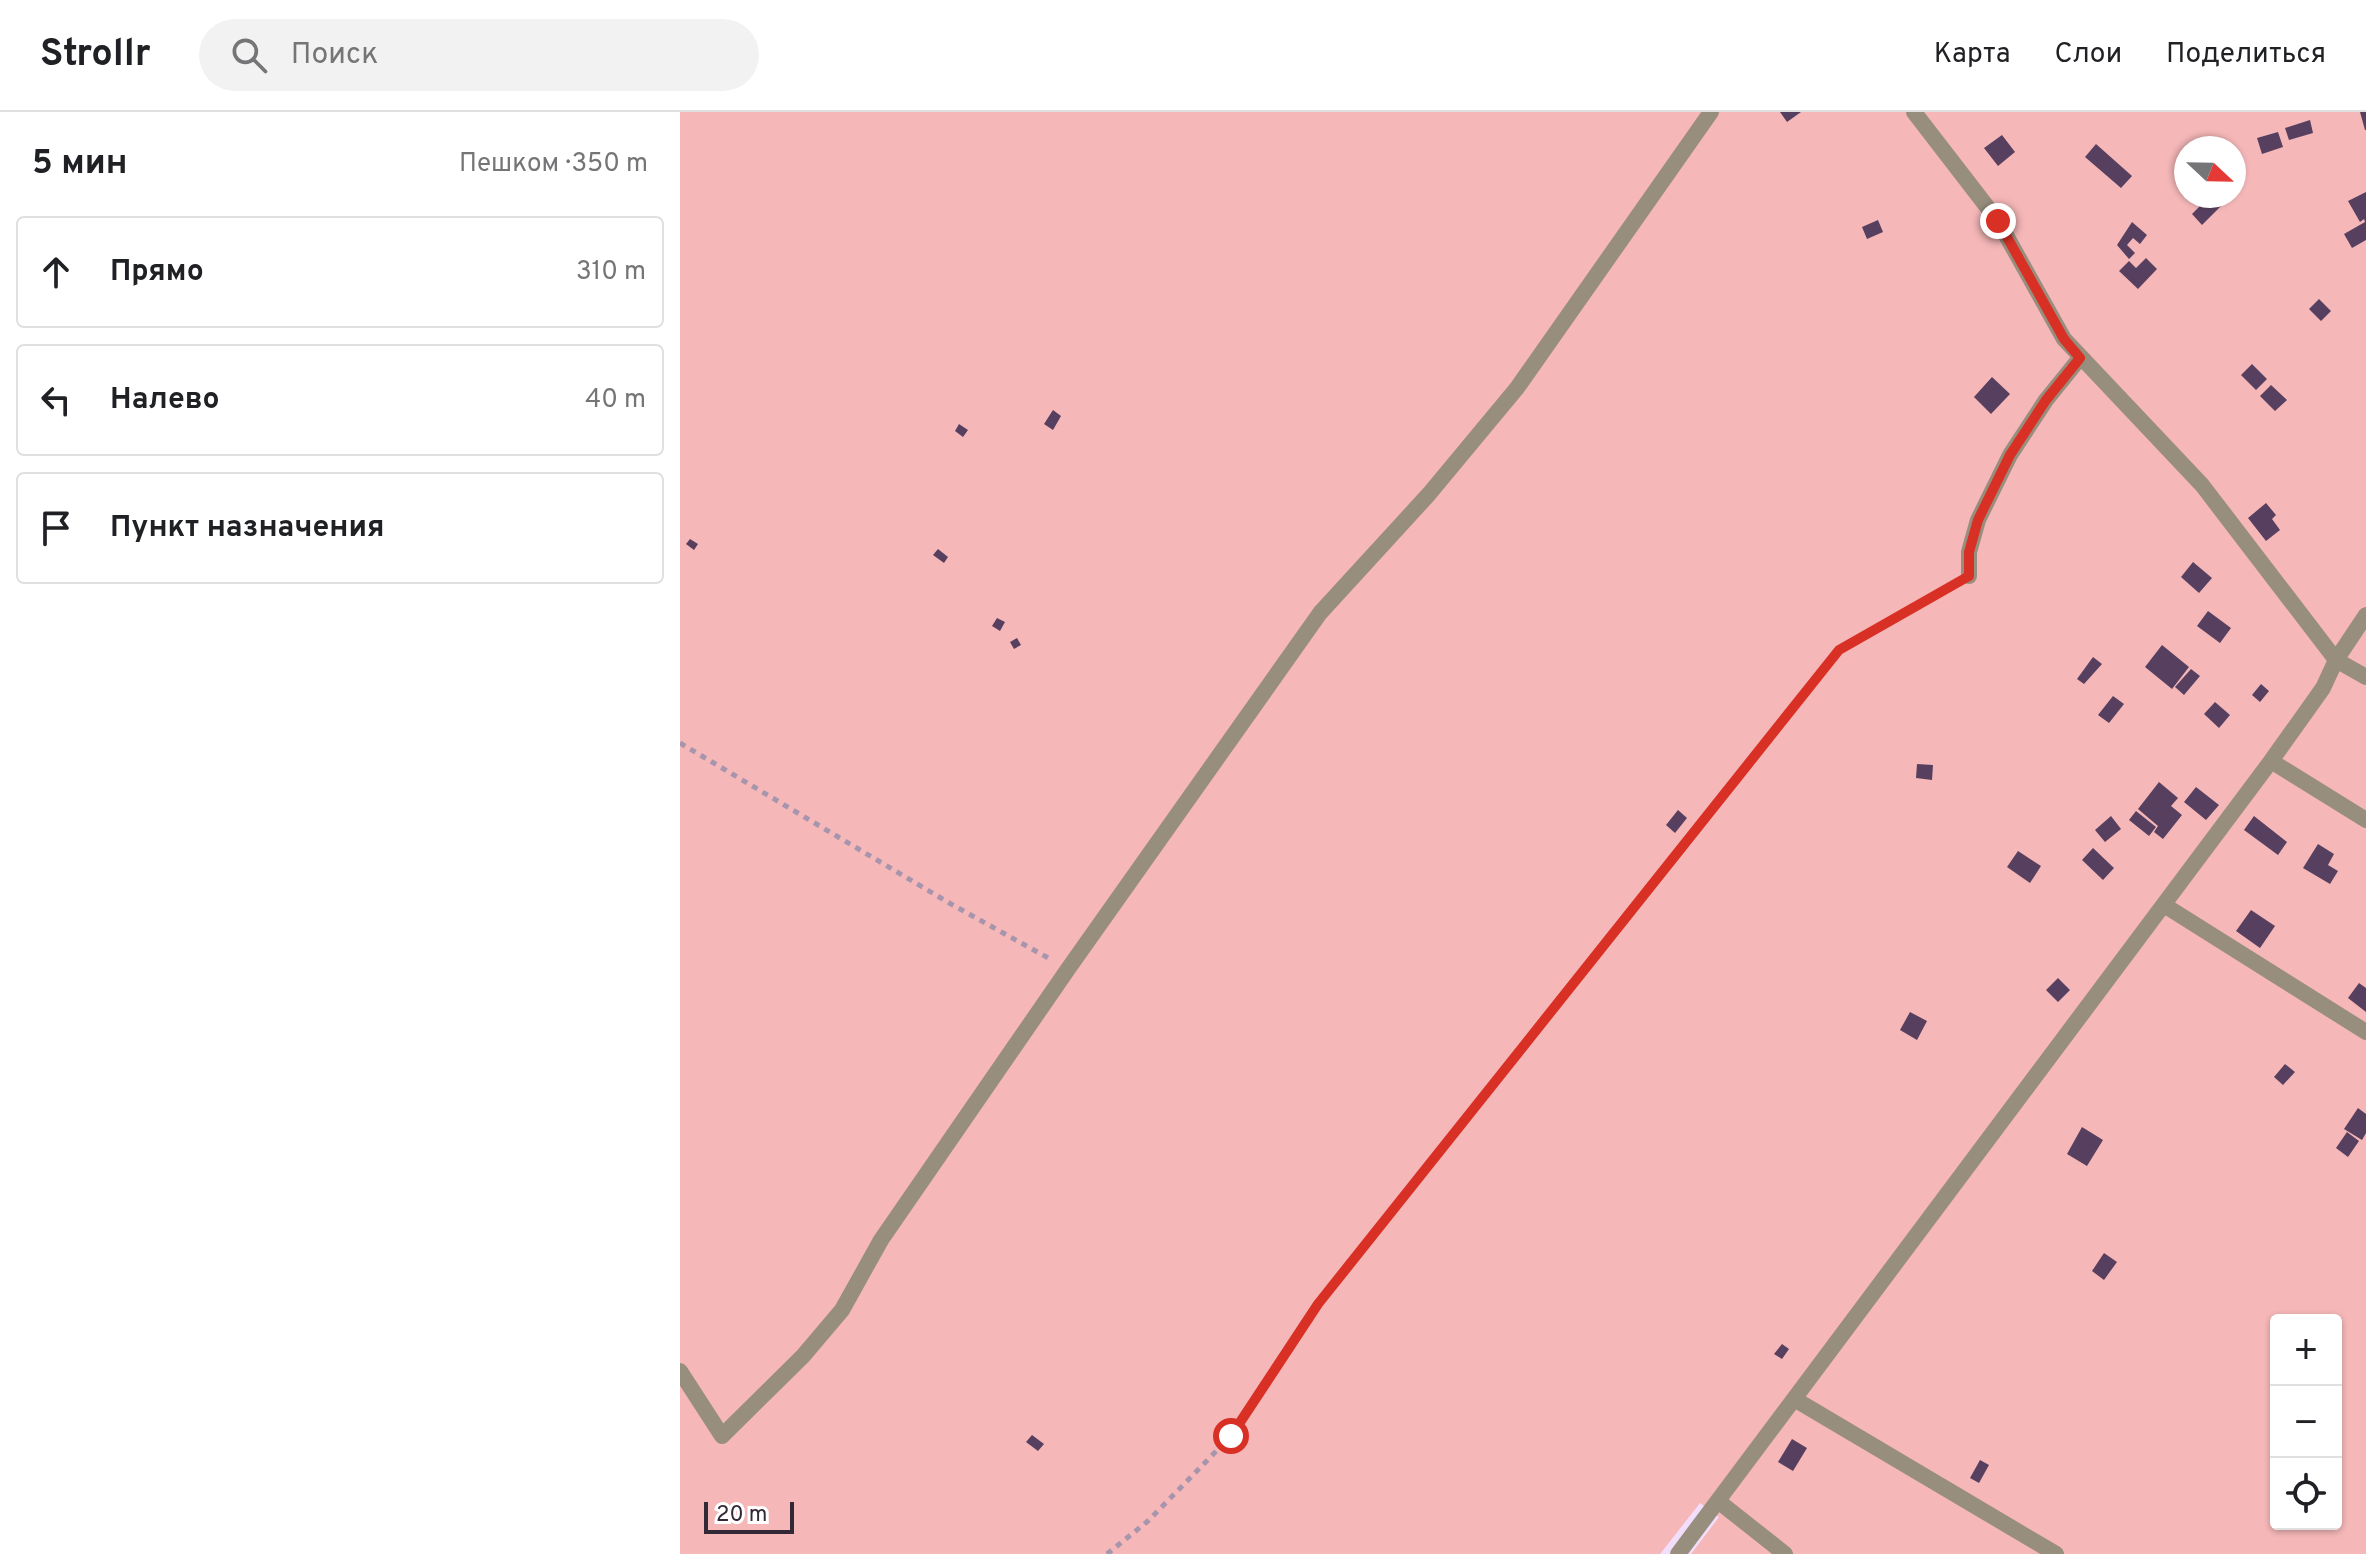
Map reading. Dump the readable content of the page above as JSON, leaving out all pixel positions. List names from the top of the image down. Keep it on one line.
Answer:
{"scale_bar":"20 m","north":"right","page":{"header":"Strollr","search":"Поиск","nav":["Карта","Слои","Поделиться"],"heading":["5 мин","Пешком · 350 m"],"list":[["Прямо","310 m"],["Налево","40 m"],"Пункт назначения"],"map_buttons":["+","−"],"scale":"20 m"}}
